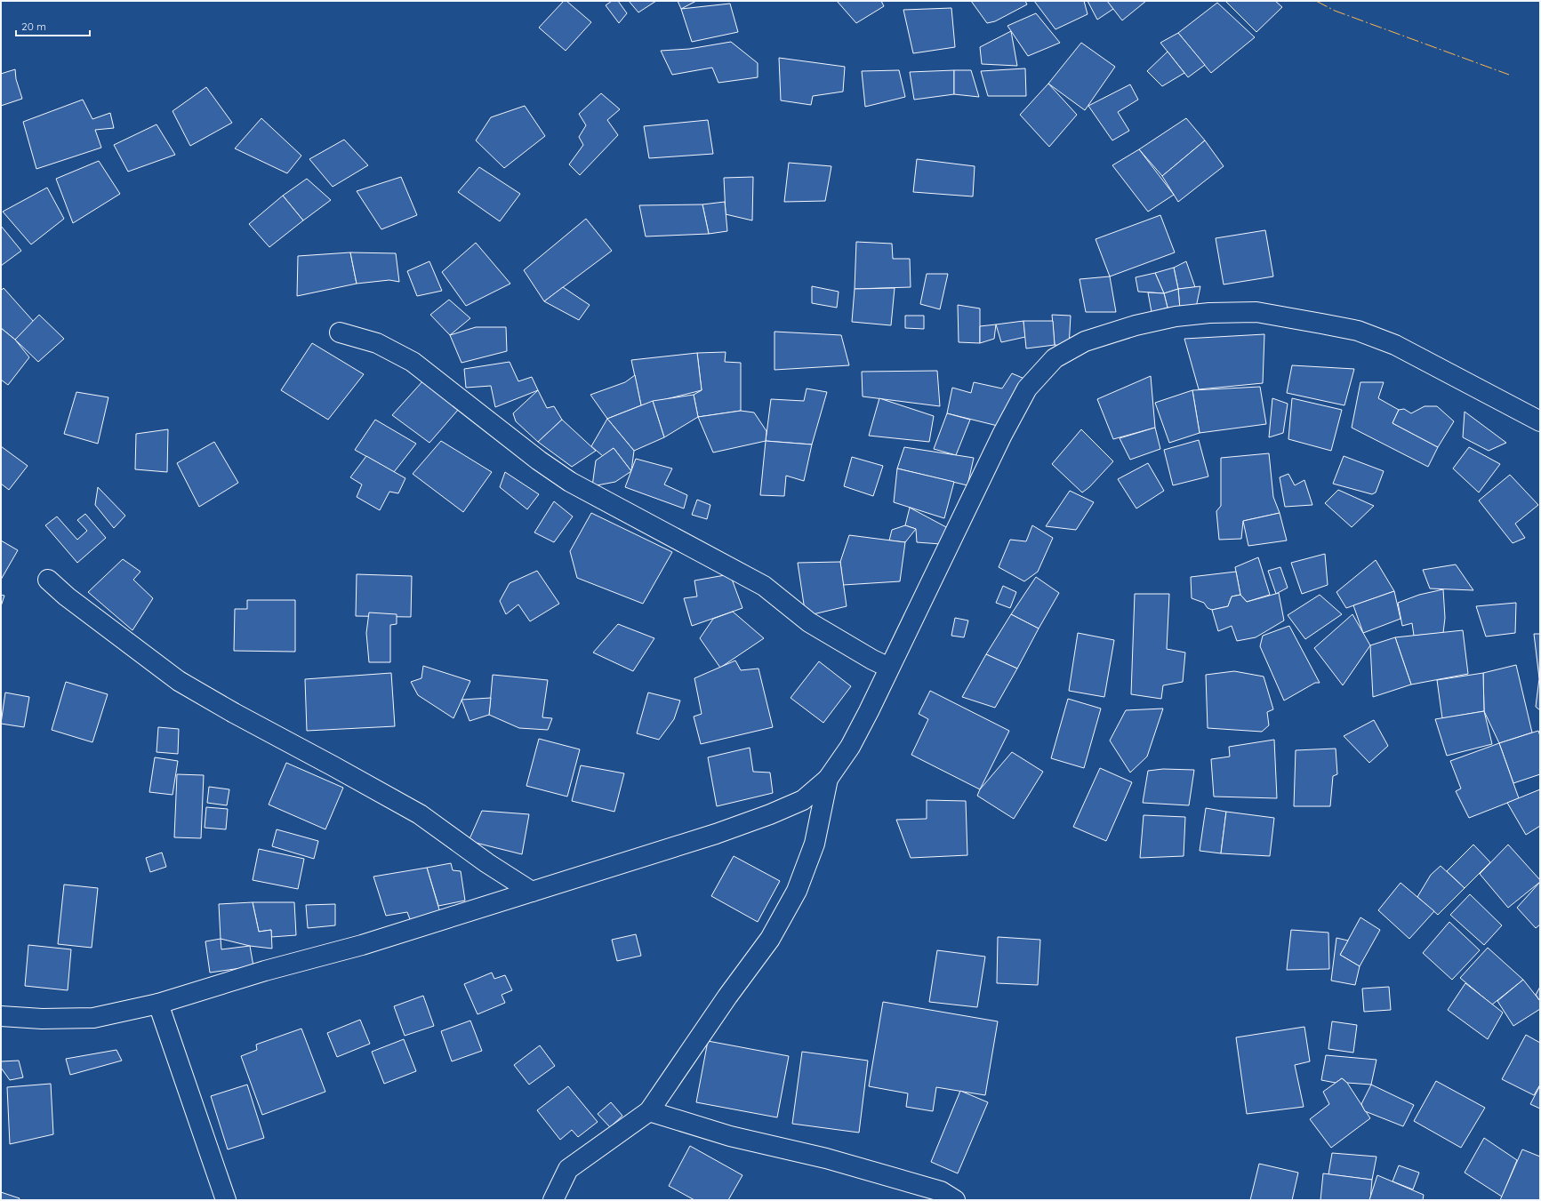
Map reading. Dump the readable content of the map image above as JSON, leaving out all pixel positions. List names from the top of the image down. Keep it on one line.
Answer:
{"scale_bar":"20 m"}
